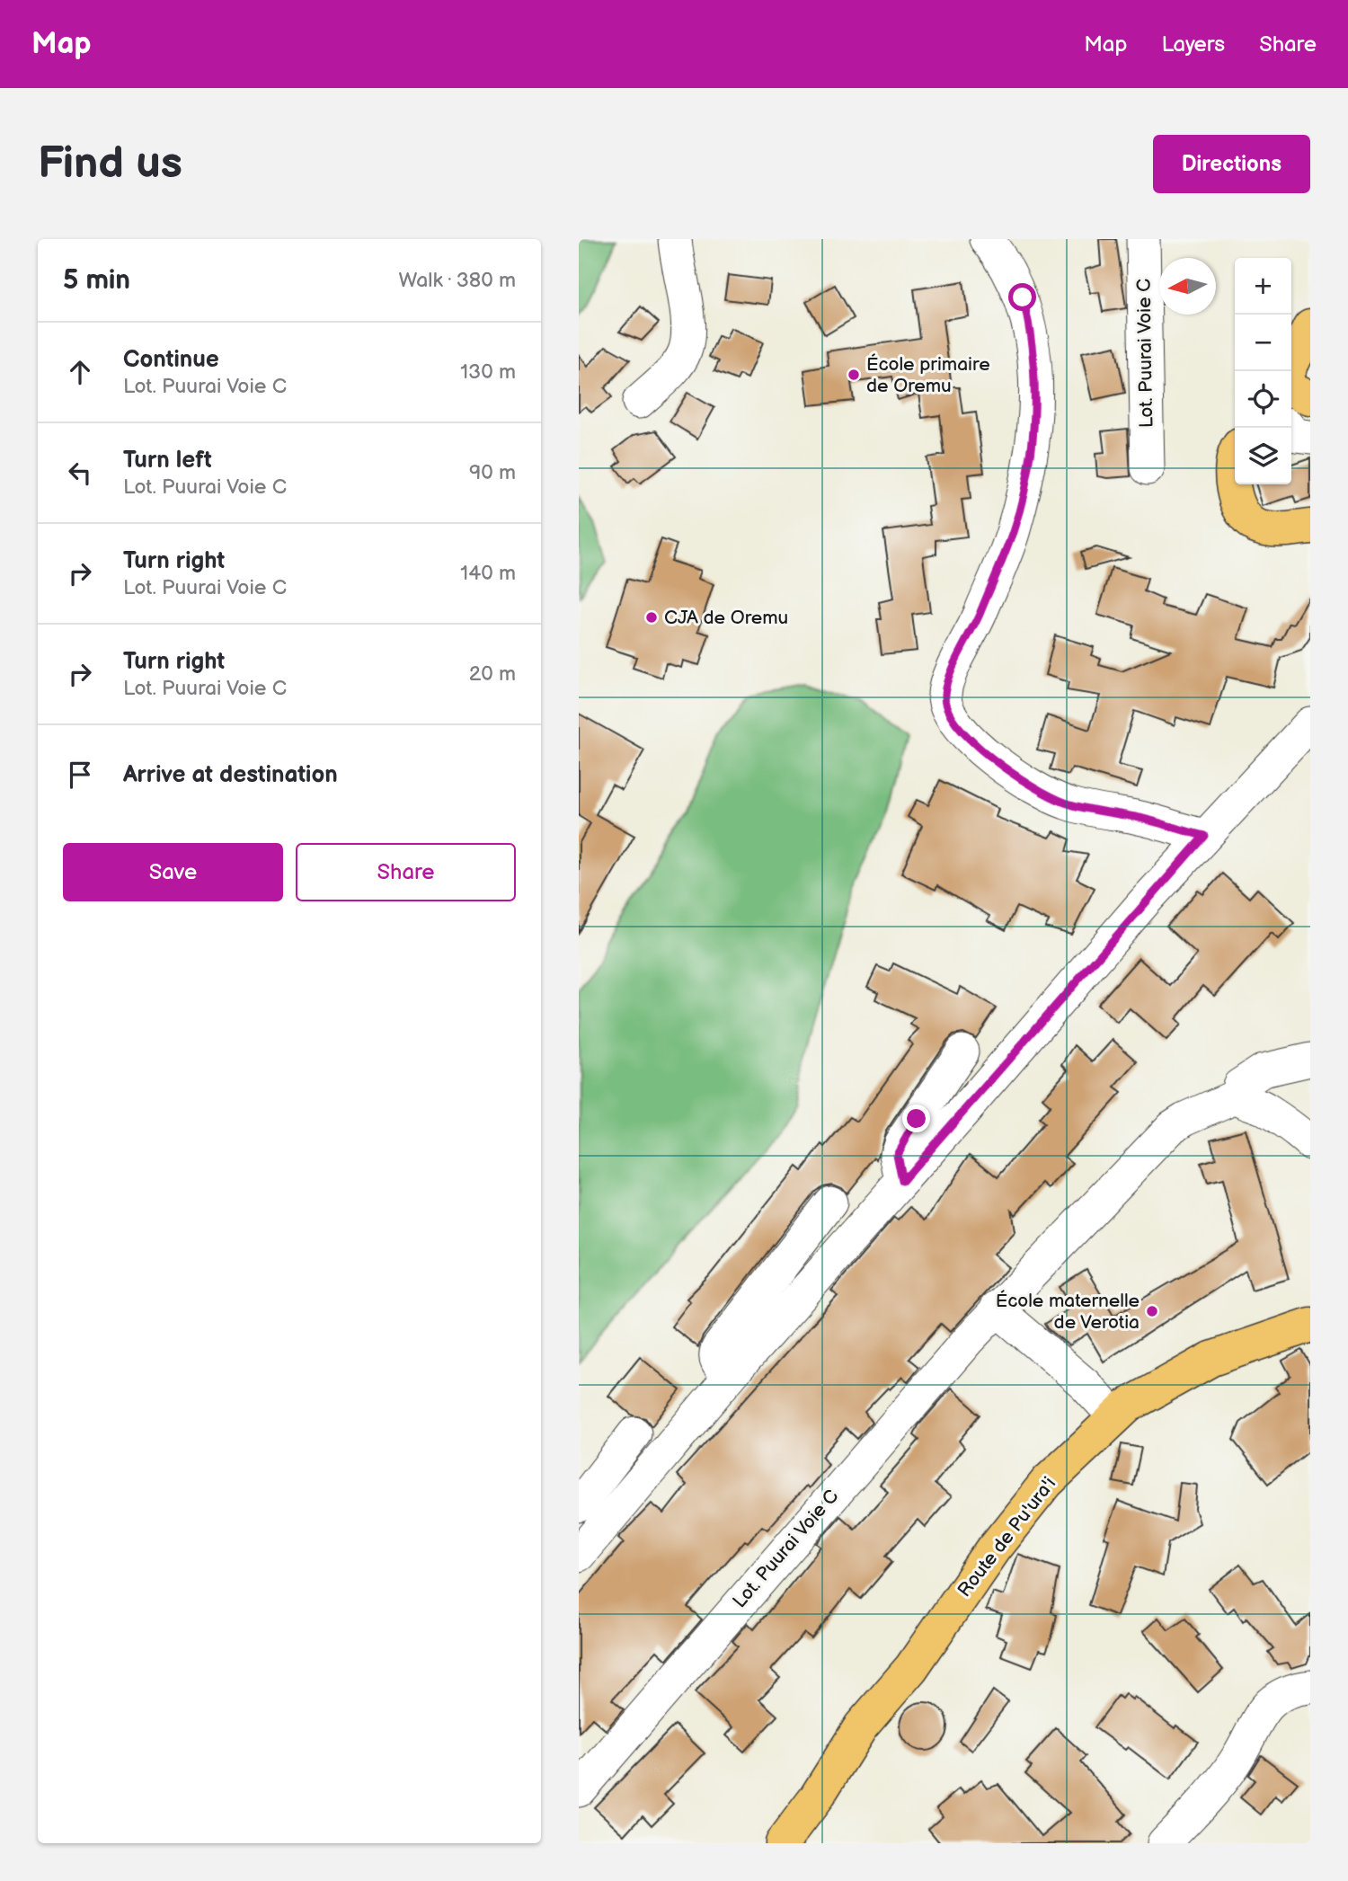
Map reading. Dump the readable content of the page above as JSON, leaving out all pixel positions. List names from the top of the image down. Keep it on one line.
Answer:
{"streets":{"main road":["Route de Pu'ura'i"],"street":["Lot. Puurai Voie C"]},"places":["École primaire de Oremu","CJA de Oremu","École maternelle de Verotia"],"north":"left","page":{"header":"Map","nav":["Map","Layers","Share"],"buttons":["Directions",["Save","Share"]],"title":"Find us","heading":["5 min","Walk · 380 m"],"map_buttons":["+","−"],"list":[["Continue","Lot. Puurai Voie C","130 m"],["Turn left","Lot. Puurai Voie C","90 m"],["Turn right","Lot. Puurai Voie C","140 m"],["Turn right","Lot. Puurai Voie C","20 m"],"Arrive at destination"]}}
